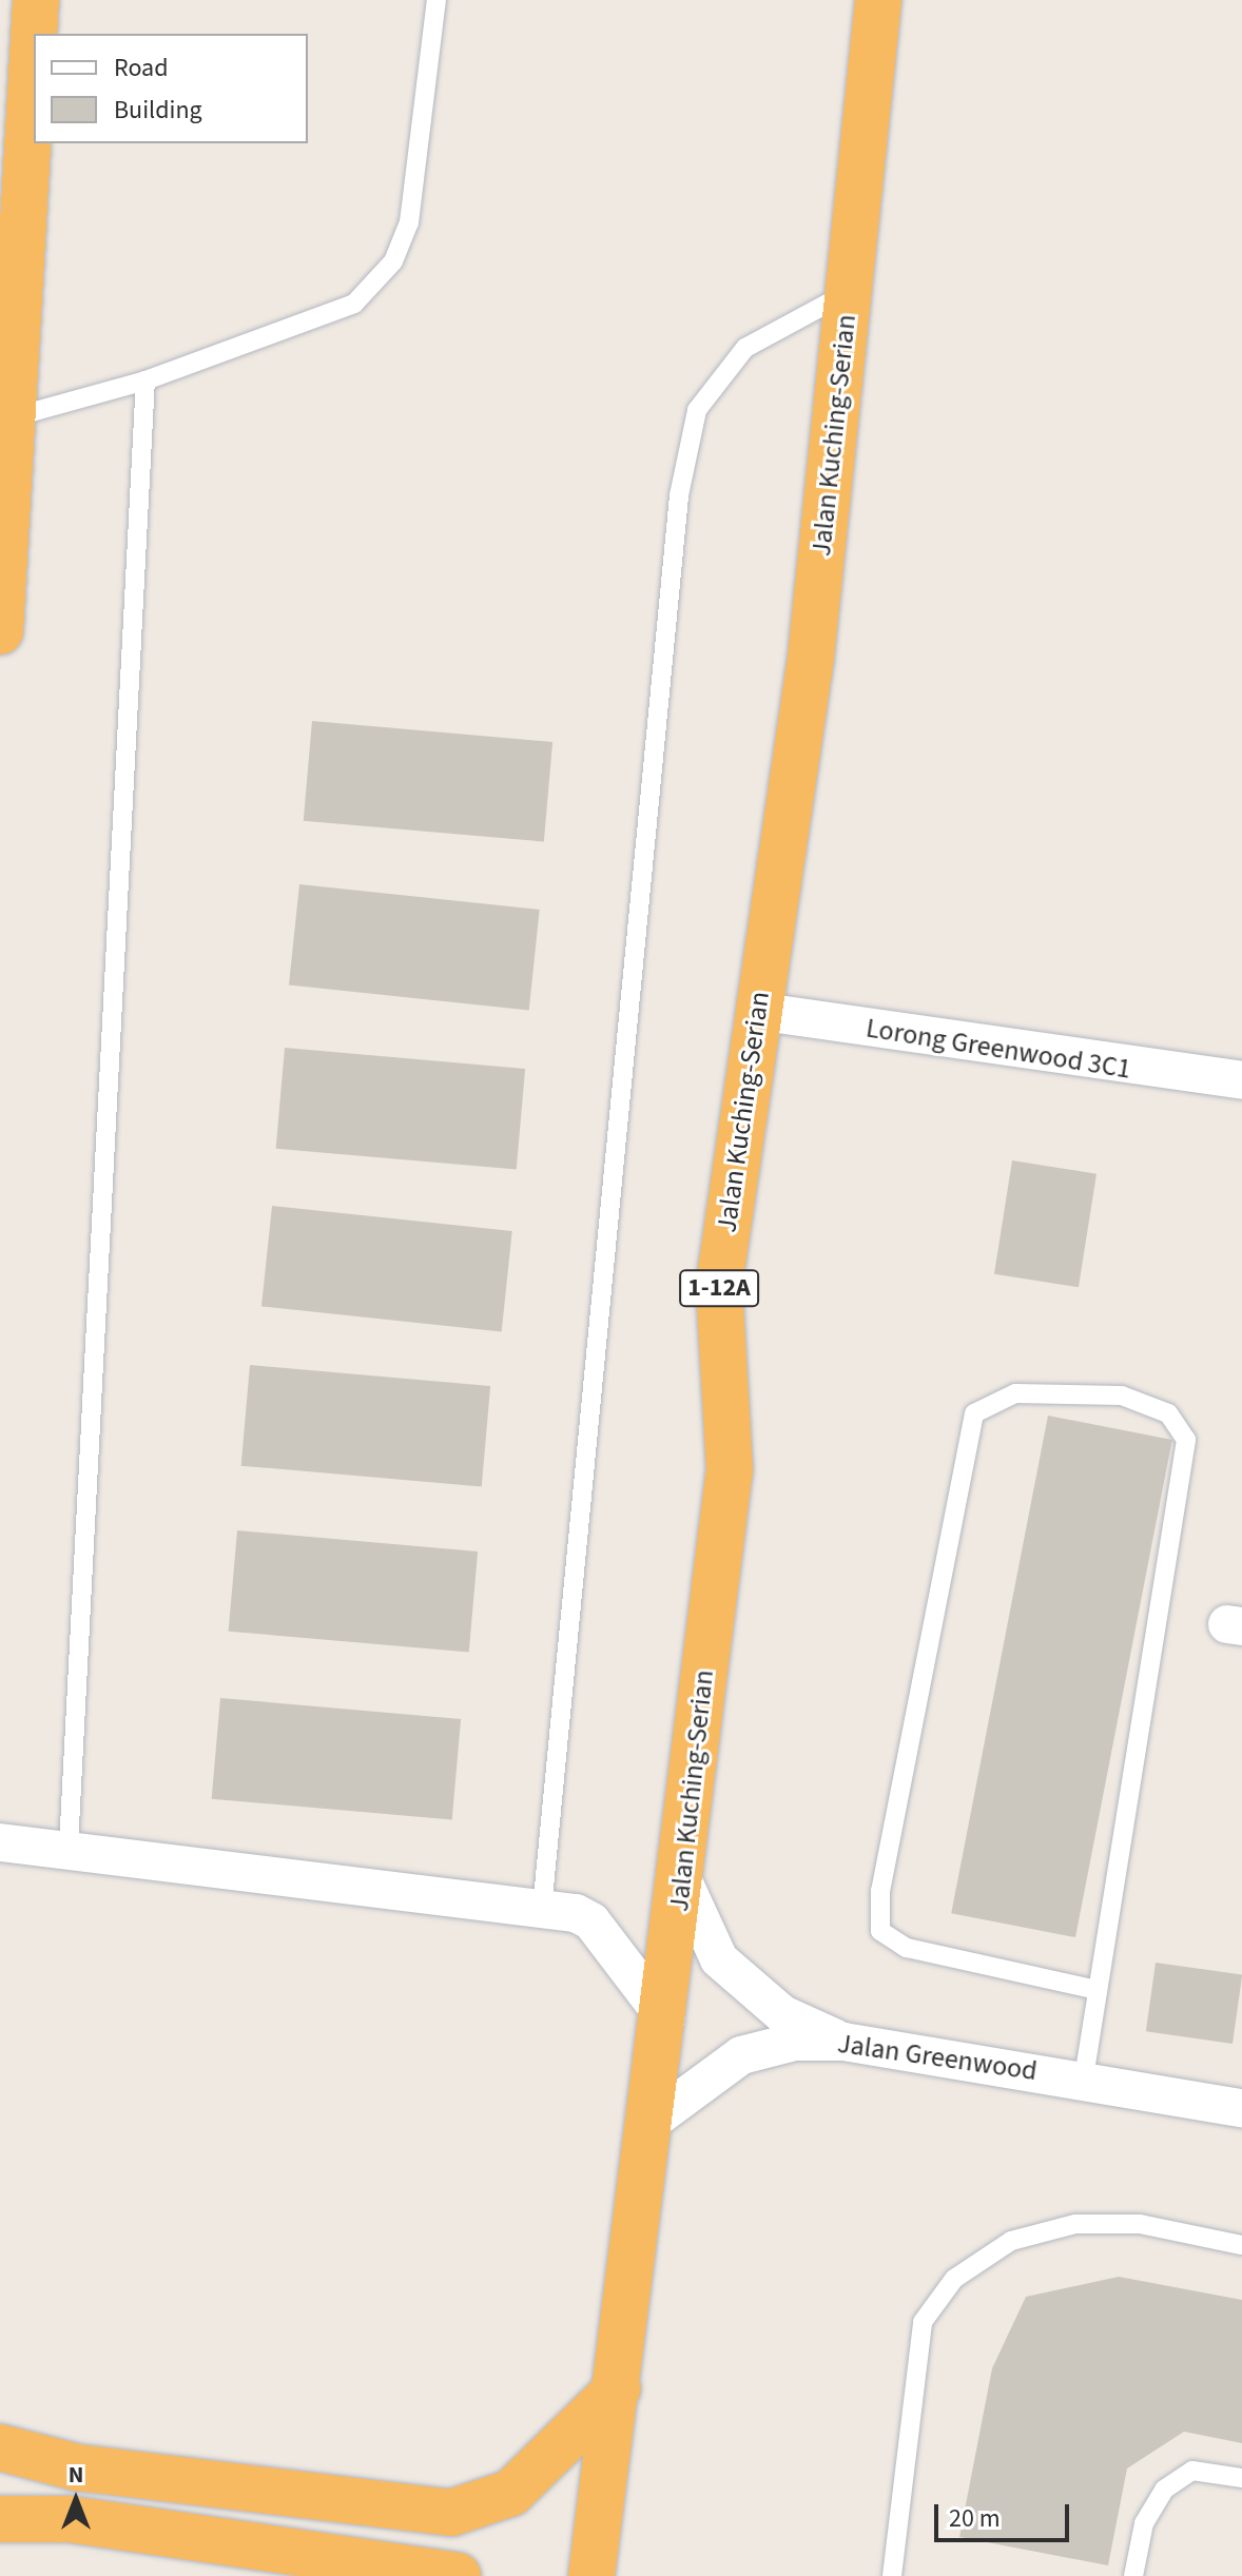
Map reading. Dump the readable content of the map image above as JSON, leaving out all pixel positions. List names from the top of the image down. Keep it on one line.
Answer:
{"streets":{"highway":["Jalan Kuching-Serian","1-12A"],"street":["Lorong Greenwood 3C1","Jalan Greenwood"]},"crossings":[["Jalan Kuching-Serian","Lorong Greenwood 3C1"],["Jalan Kuching-Serian","Jalan Greenwood"]],"legend":["Road","Building"],"scale_bar":"20 m","north":"top"}
